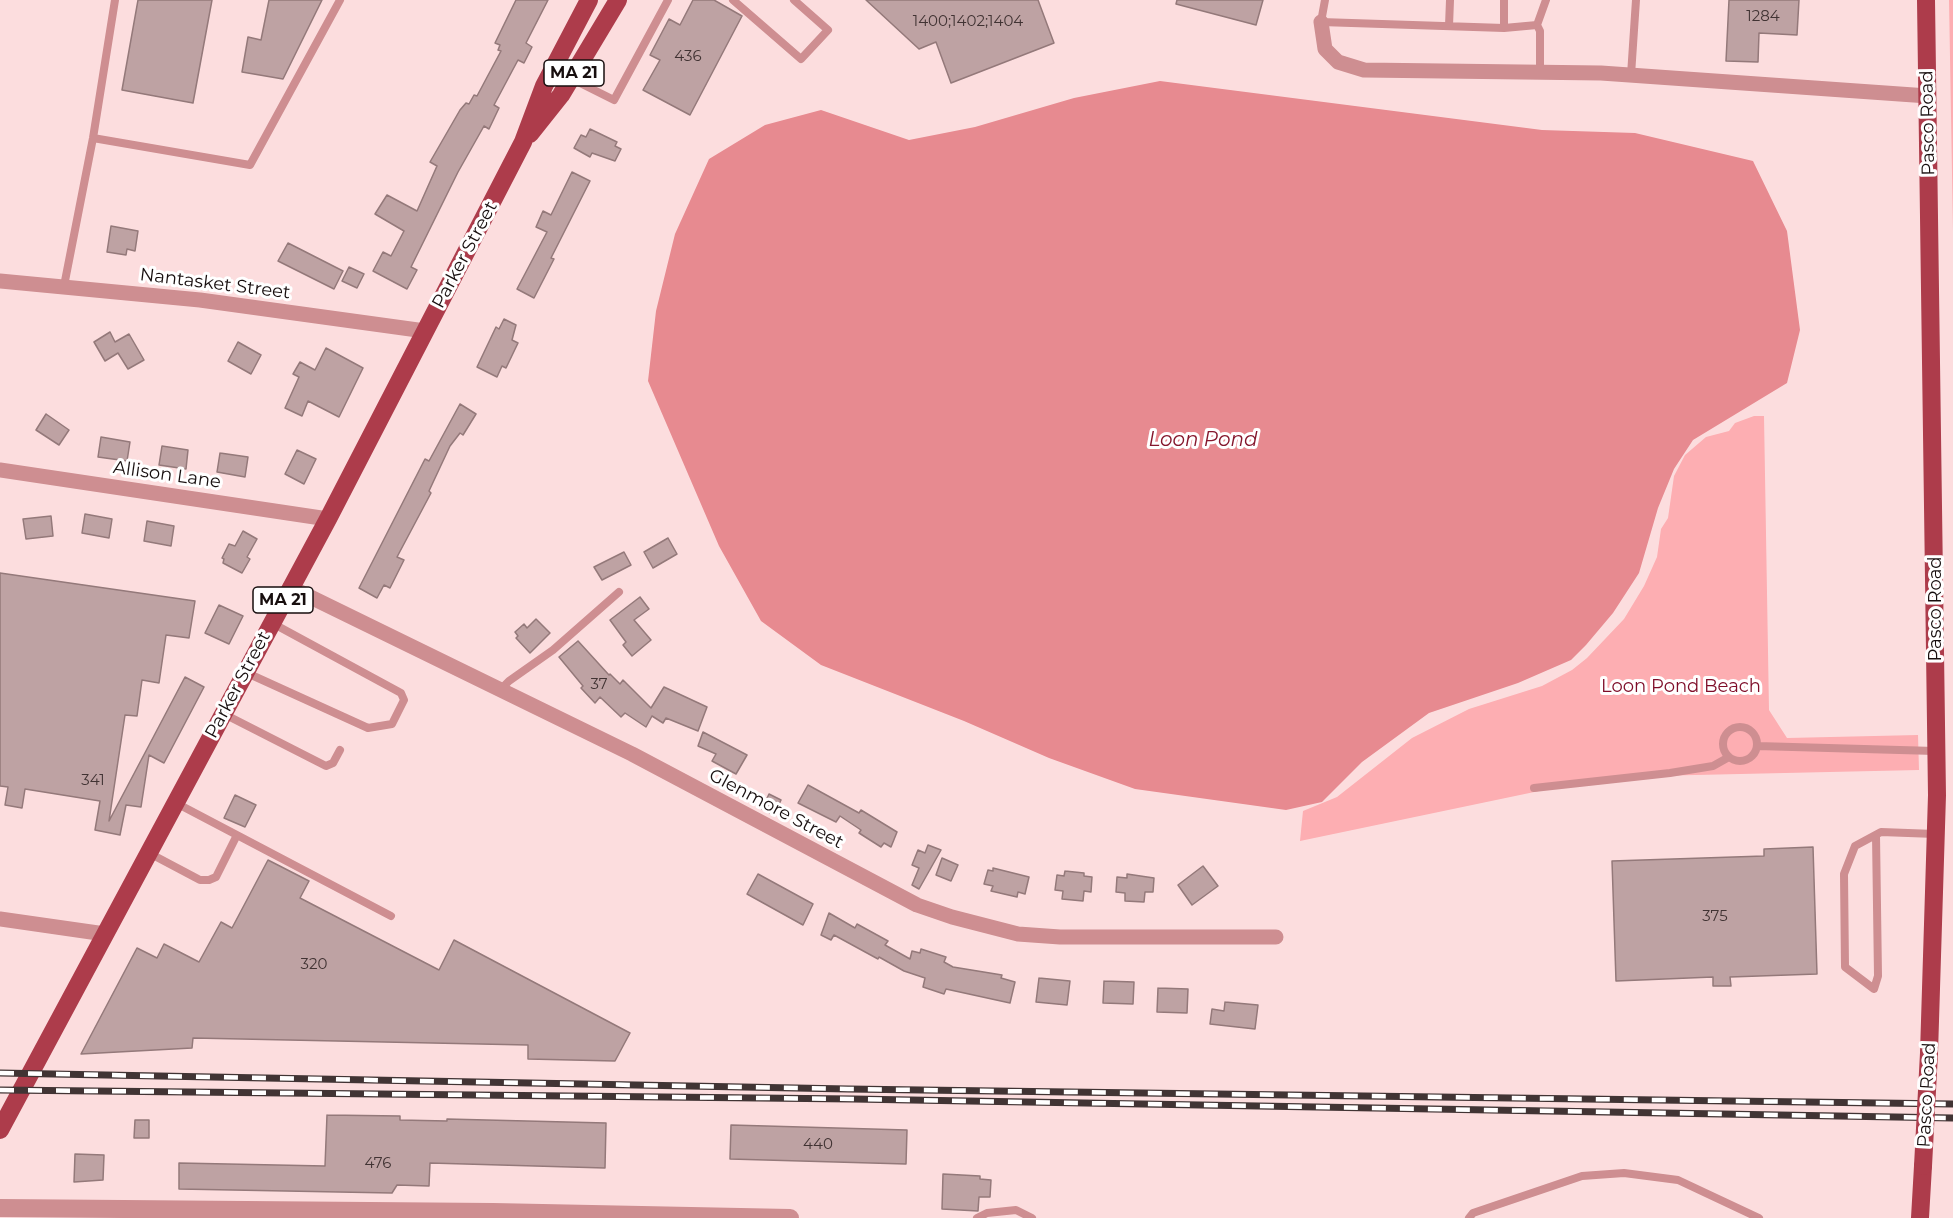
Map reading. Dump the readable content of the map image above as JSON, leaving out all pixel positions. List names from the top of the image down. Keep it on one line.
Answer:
{"streets":{"main road":["MA 21","Pasco Road","Parker Street"],"street":["Nantasket Street","Allison Lane","Glenmore Street"]},"crossings":[["Parker Street","Nantasket Street"],["Parker Street","Allison Lane"],["Parker Street","Glenmore Street"]],"water":["Loon Pond"],"parks":["Loon Pond Beach"],"house_numbers":["1284","1400;1402;1404","436","37","341","375","320","440","476"]}
